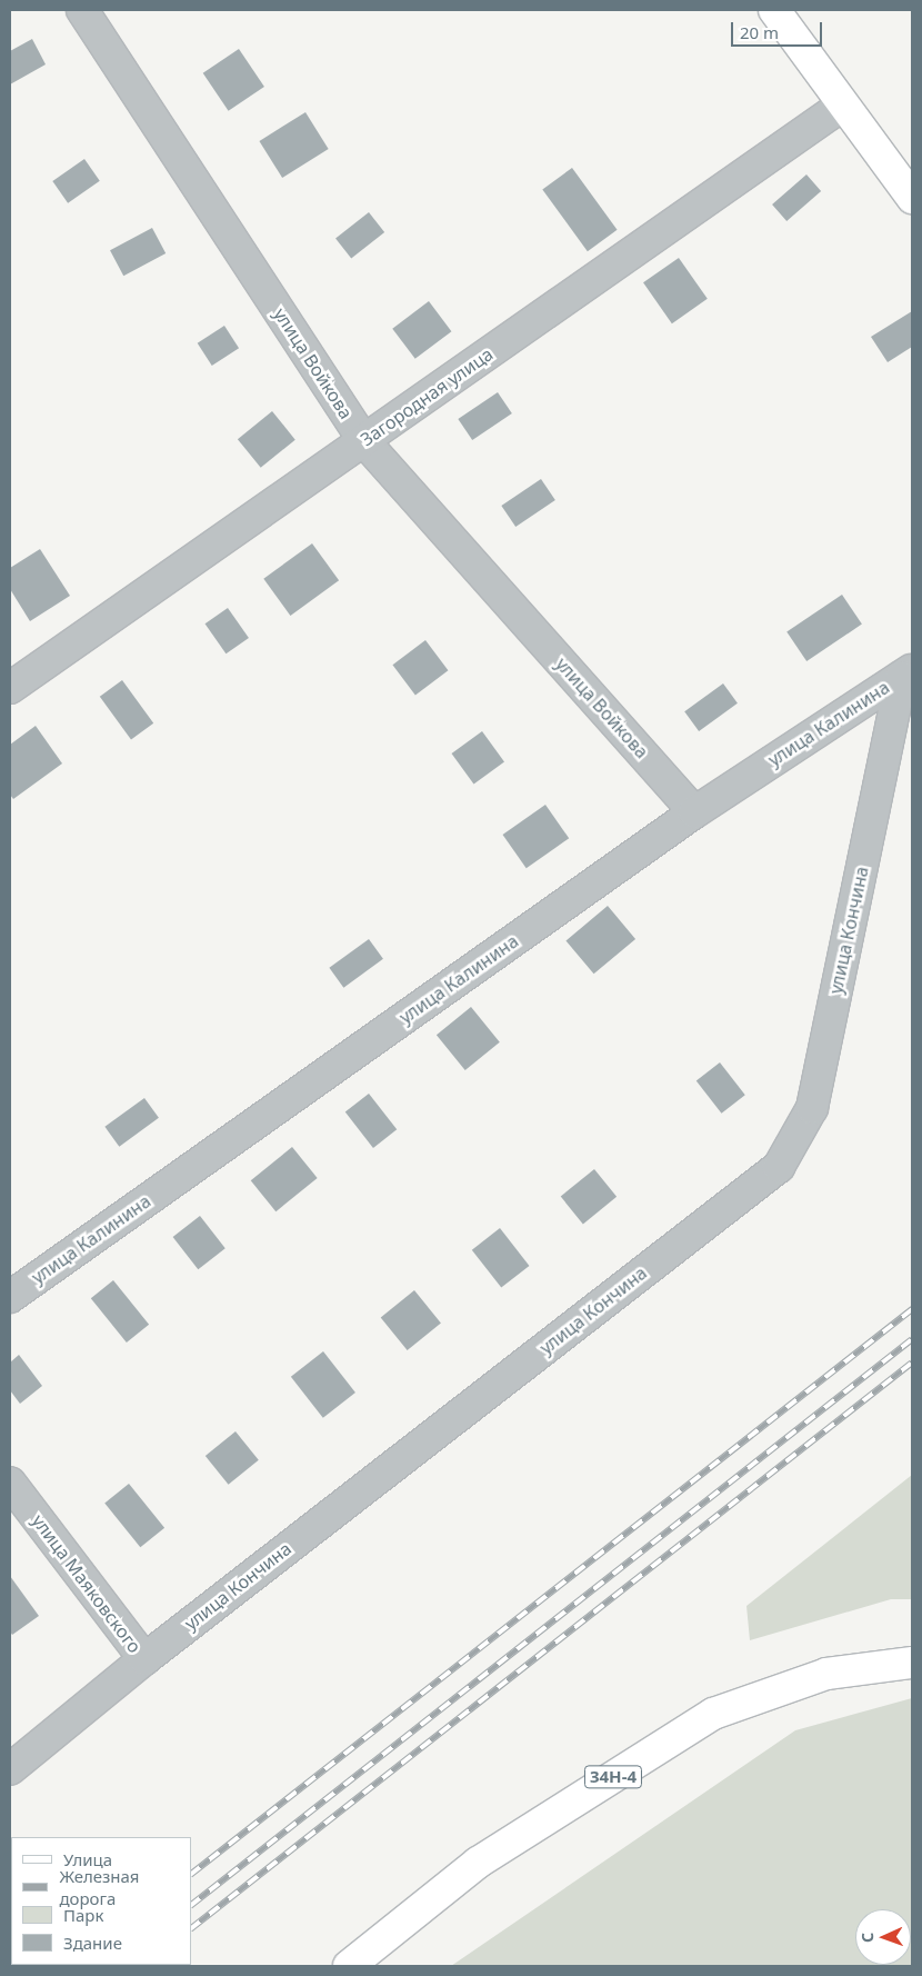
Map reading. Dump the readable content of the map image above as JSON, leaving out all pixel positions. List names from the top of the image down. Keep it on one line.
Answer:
{"streets":{"main road":["34Н-4"],"street":["улица Войкова","Загородная улица","улица Калинина","улица Кончина","улица Маяковского"]},"crossings":[["улица Войкова","Загородная улица"],["улица Войкова","улица Калинина"],["улица Калинина","улица Кончина"],["улица Кончина","улица Маяковского"]],"legend":["Улица","Железная дорога","Парк","Здание"],"scale_bar":"20 m","north":"left"}
